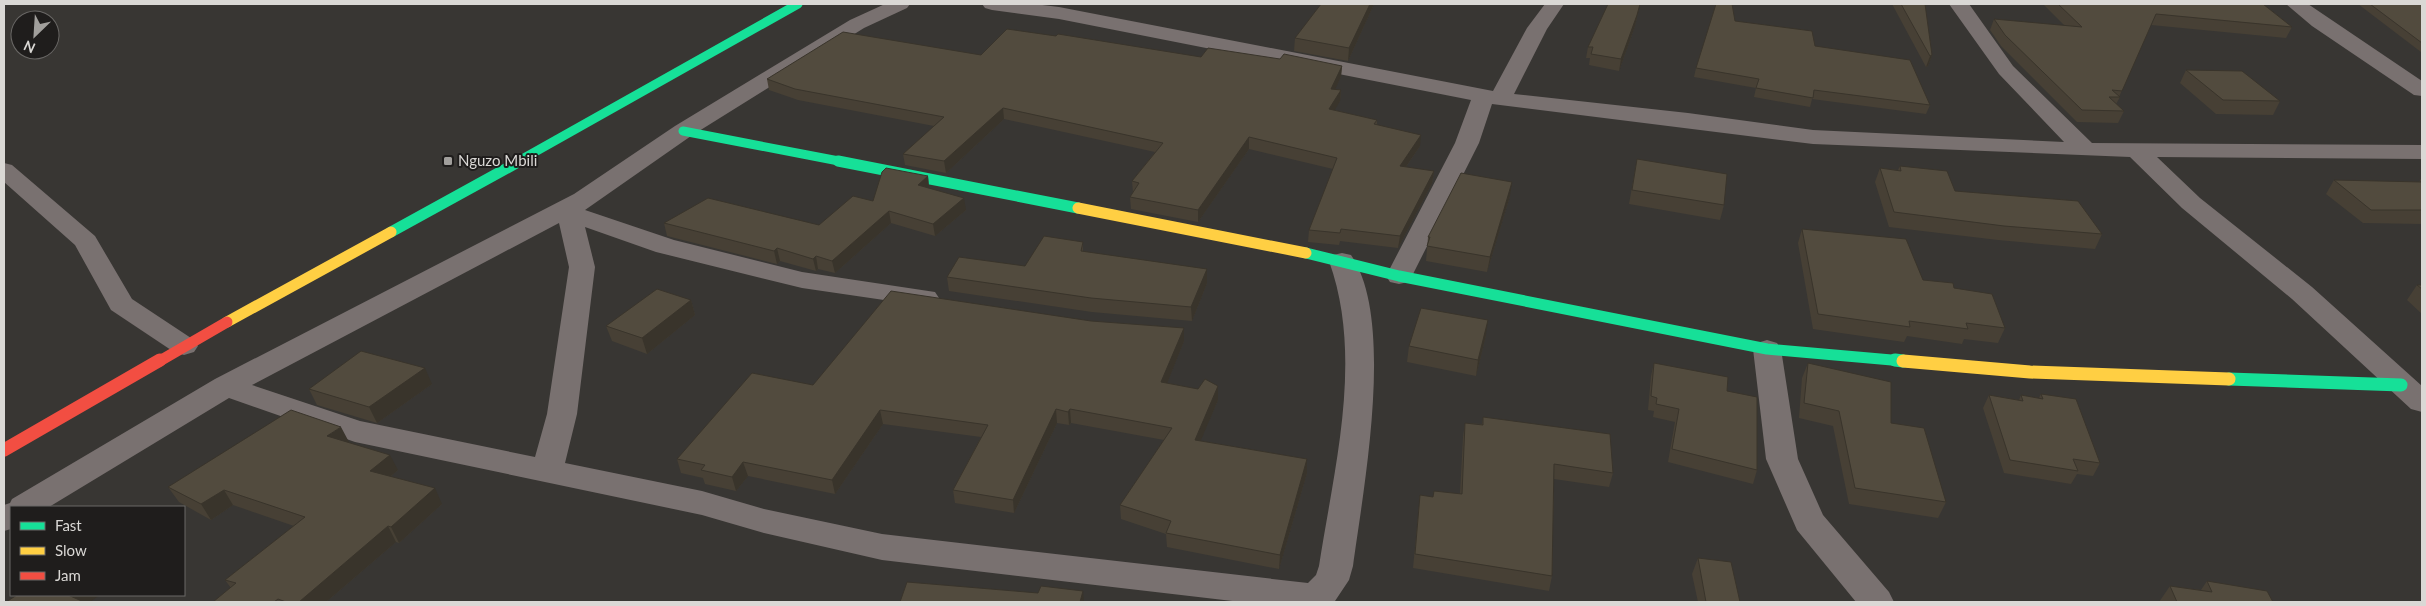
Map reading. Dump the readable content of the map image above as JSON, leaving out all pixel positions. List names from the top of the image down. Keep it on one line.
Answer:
{"places":{"transit":["Nguzo Mbili"]},"legend":["Fast","Slow","Jam"],"north":"bottom left"}
